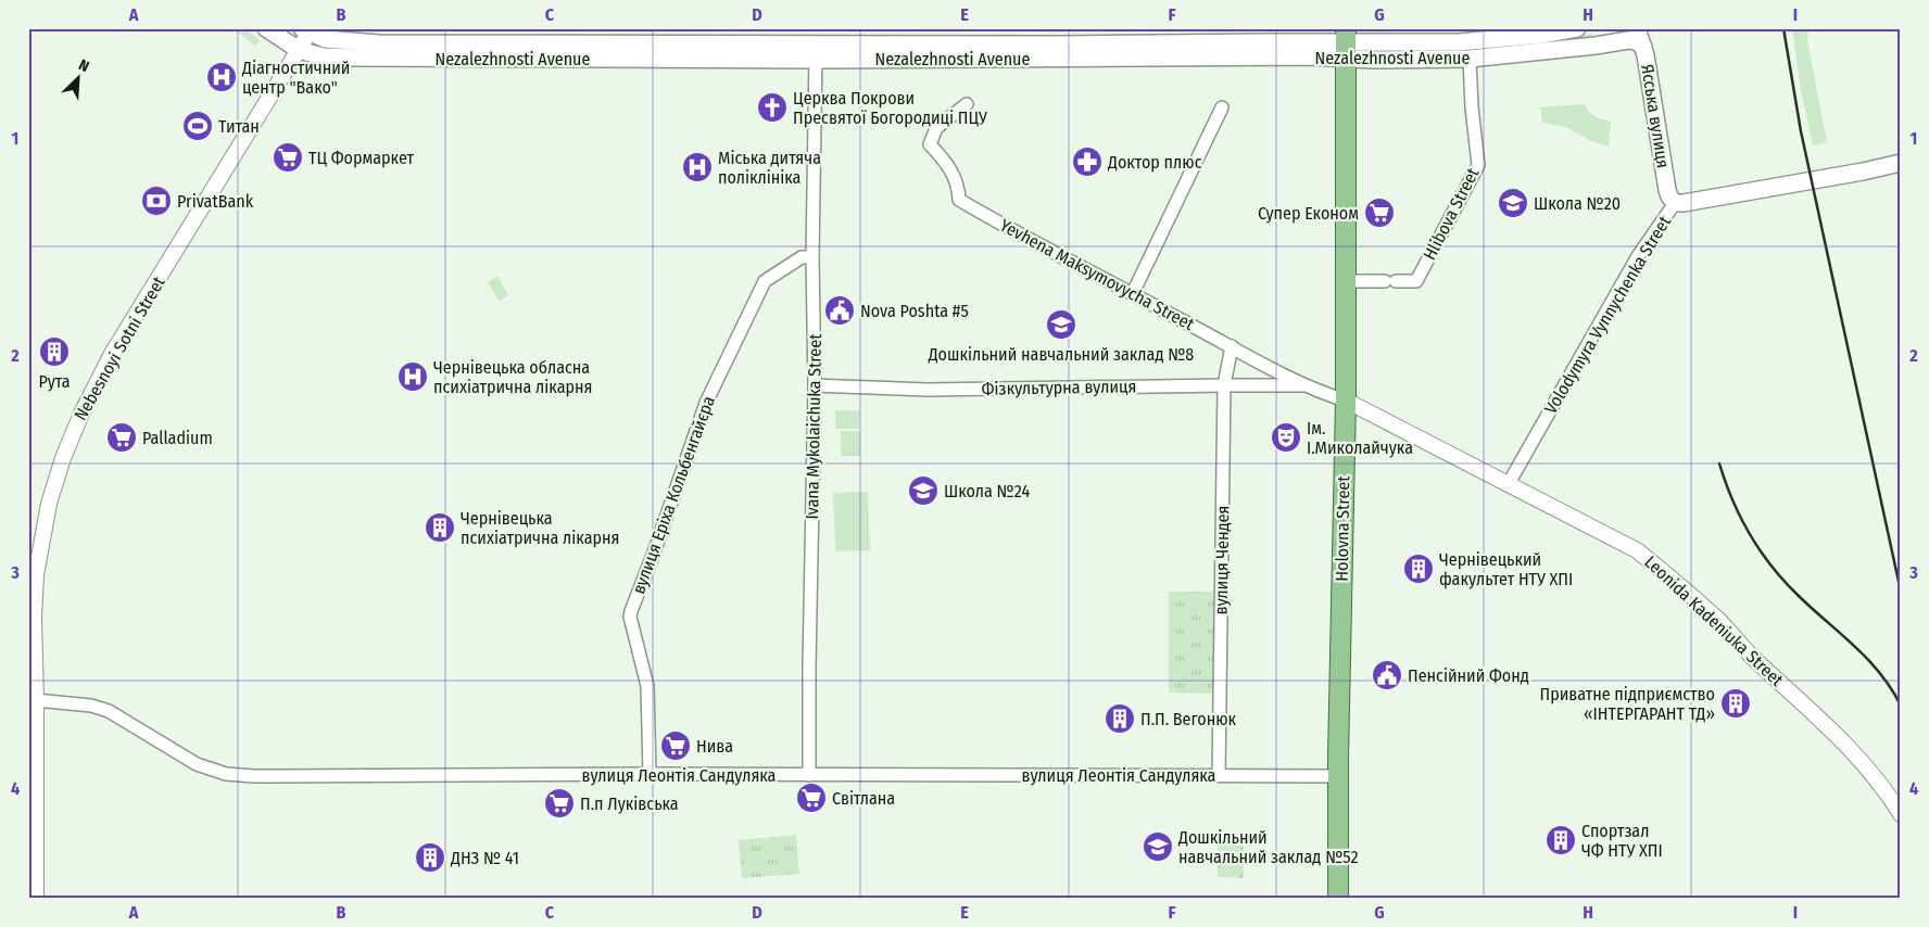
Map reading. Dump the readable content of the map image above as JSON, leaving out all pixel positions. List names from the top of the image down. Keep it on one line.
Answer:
{"streets":{"main road":["Nezalezhnosti Avenue","Ясська вулиця","Volodymyra Vynnychenka Street","Holovna Street"],"street":["Hlibova Street","Yevhena Maksymovycha Street","Nebesnoyi Sotni Street","Фізкультурна вулиця","Ivana Mykolaichuka Street","вулиця Еріха Кольбенгайєра","вулиця Чендея","Leonida Kadeniuka Street","вулиця Леонтія Сандуляка"]},"crossings":[["Nezalezhnosti Avenue","Ясська вулиця"],["Nezalezhnosti Avenue","Hlibova Street"],["Nezalezhnosti Avenue","Nebesnoyi Sotni Street"],["Nezalezhnosti Avenue","Ivana Mykolaichuka Street"],["Nezalezhnosti Avenue","Holovna Street"],["Ясська вулиця","Volodymyra Vynnychenka Street"],["Hlibova Street","Holovna Street"],["Yevhena Maksymovycha Street","Фізкультурна вулиця"],["Yevhena Maksymovycha Street","Holovna Street"],["Yevhena Maksymovycha Street","вулиця Чендея"],["Yevhena Maksymovycha Street","Leonida Kadeniuka Street"],["Volodymyra Vynnychenka Street","Leonida Kadeniuka Street"],["Nebesnoyi Sotni Street","вулиця Леонтія Сандуляка"],["Фізкультурна вулиця","Ivana Mykolaichuka Street"],["Фізкультурна вулиця","вулиця Чендея"],["Ivana Mykolaichuka Street","вулиця Еріха Кольбенгайєра"],["Ivana Mykolaichuka Street","вулиця Леонтія Сандуляка"],["вулиця Еріха Кольбенгайєра","вулиця Леонтія Сандуляка"],["Holovna Street","Leonida Kadeniuka Street"],["Holovna Street","вулиця Леонтія Сандуляка"],["вулиця Чендея","вулиця Леонтія Сандуляка"]],"places":{"hospital":["Діагностичний центр \"Вако\"","Міська дитяча поліклініка","Чернівецька обласна психіатрична лікарня"],"church":["Церква Покрови Пресвятої Богородиці ПЦУ"],"sports":["Титан"],"supermarket":["ТЦ Формаркет","Супер Економ","Palladium","Нива","Світлана","П.п Луківська"],"pharmacy":["Доктор плюс"],"bank":["PrivatBank"],"school or university":["Школа №20","Дошкільний навчальний заклад №8","Школа №24","Дошкільний навчальний заклад №52"],"public building":["Nova Poshta #5","Пенсійний Фонд"],"building":["Рута","Чернівецька психіатрична лікарня","Чернівецький факультет НТУ ХПІ","Приватне підприємство «ІНТЕРГАРАНТ ТД»","П.П. Вегонюк","Спортзал ЧФ НТУ ХПІ","ДНЗ № 41"],"theatre":["Ім. І.Миколайчука"]},"north":"top right","grid":{"columns":["A","B","C","D","E","F","G","H","I"],"rows":["1","2","3","4"]}}
